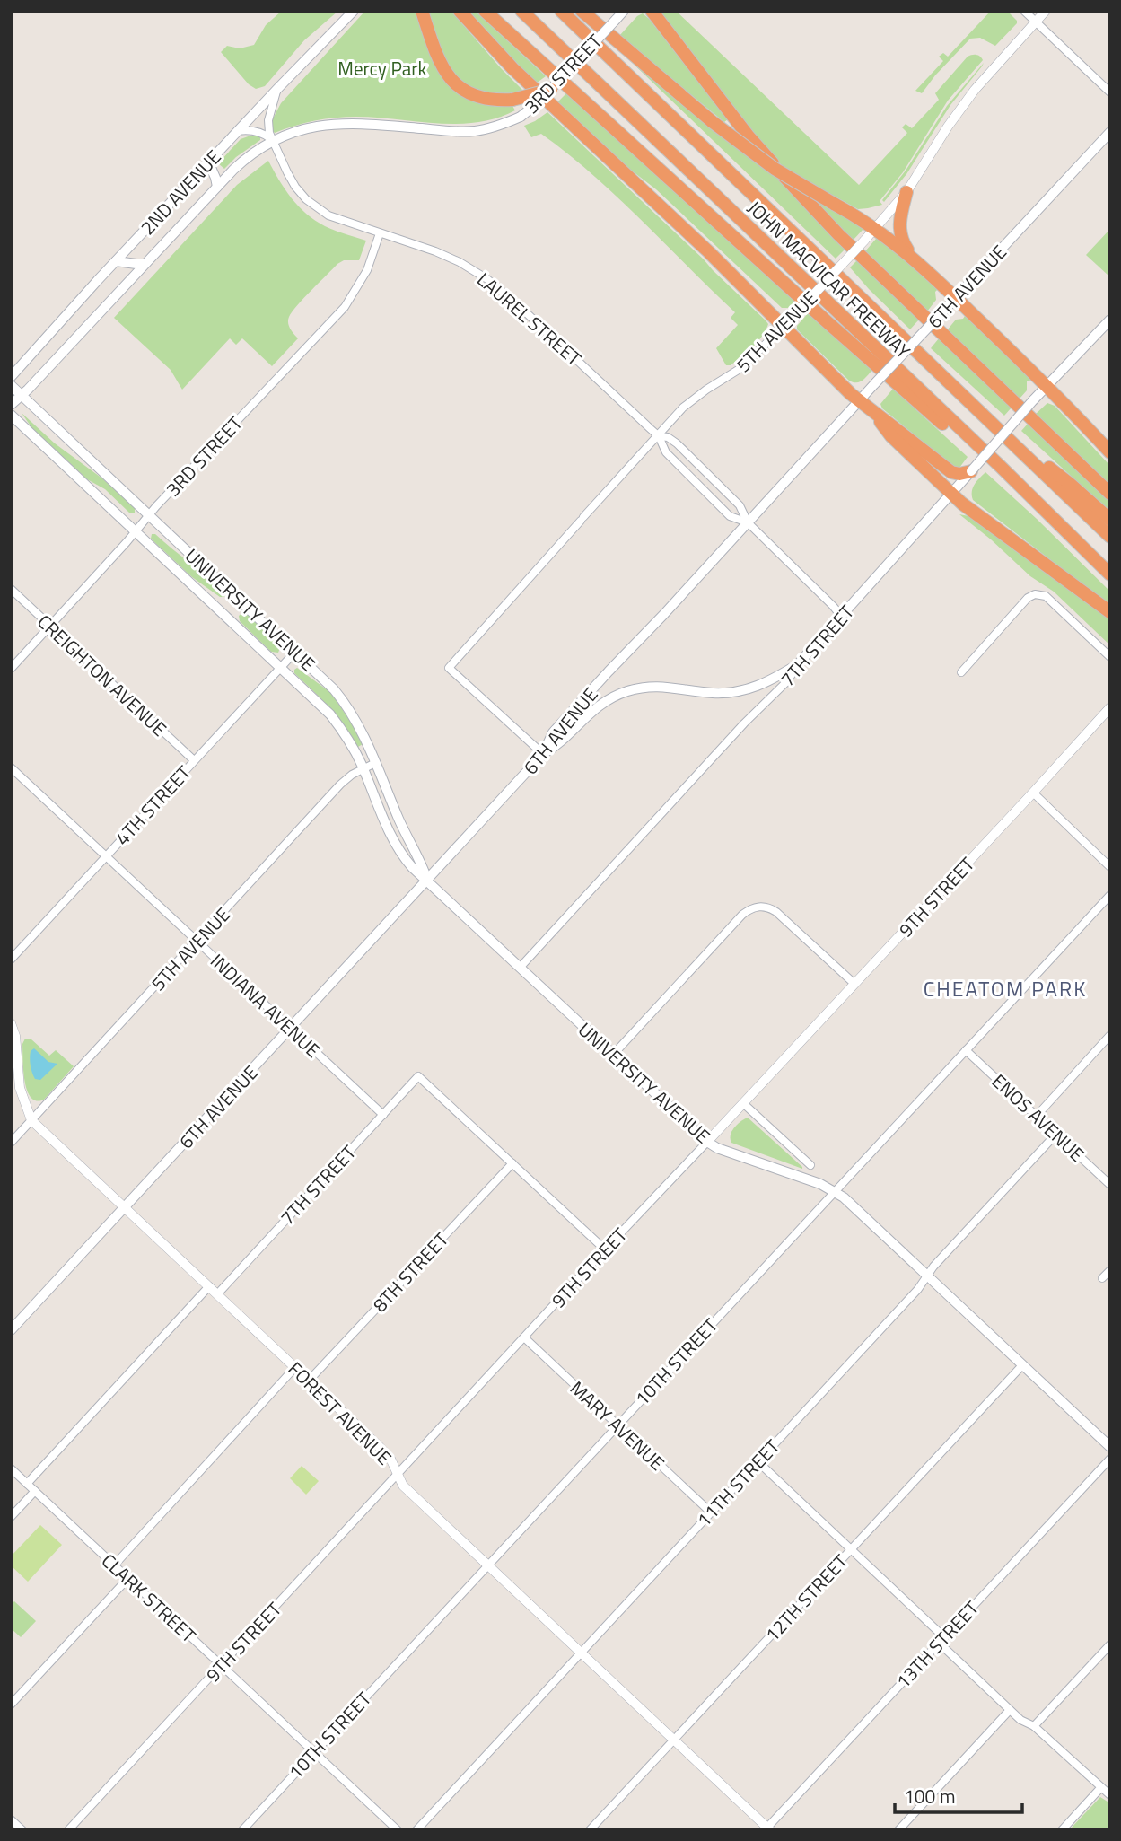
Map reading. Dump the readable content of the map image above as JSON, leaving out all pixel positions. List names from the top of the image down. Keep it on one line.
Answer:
{"streets":{"highway":["JOHN MACVICAR FREEWAY"],"main road":["3RD STREET","2ND AVENUE","6TH AVENUE","UNIVERSITY AVENUE","7TH STREET"],"street":["LAUREL STREET","5TH AVENUE","CREIGHTON AVENUE","4TH STREET","9TH STREET","INDIANA AVENUE","ENOS AVENUE","8TH STREET","10TH STREET","FOREST AVENUE","MARY AVENUE","11TH STREET","CLARK STREET","12TH STREET","13TH STREET"]},"crossings":[["3RD STREET","2ND AVENUE"],["3RD STREET","LAUREL STREET"],["3RD STREET","UNIVERSITY AVENUE"],["3RD STREET","CREIGHTON AVENUE"],["2ND AVENUE","LAUREL STREET"],["2ND AVENUE","UNIVERSITY AVENUE"],["6TH AVENUE","LAUREL STREET"],["6TH AVENUE","5TH AVENUE"],["6TH AVENUE","UNIVERSITY AVENUE"],["6TH AVENUE","INDIANA AVENUE"],["6TH AVENUE","FOREST AVENUE"],["LAUREL STREET","5TH AVENUE"],["LAUREL STREET","7TH STREET"],["5TH AVENUE","UNIVERSITY AVENUE"],["5TH AVENUE","INDIANA AVENUE"],["5TH AVENUE","FOREST AVENUE"],["UNIVERSITY AVENUE","7TH STREET"],["UNIVERSITY AVENUE","4TH STREET"],["UNIVERSITY AVENUE","9TH STREET"],["UNIVERSITY AVENUE","10TH STREET"],["UNIVERSITY AVENUE","11TH STREET"],["UNIVERSITY AVENUE","12TH STREET"],["7TH STREET","INDIANA AVENUE"],["7TH STREET","8TH STREET"],["7TH STREET","FOREST AVENUE"],["CREIGHTON AVENUE","4TH STREET"],["4TH STREET","INDIANA AVENUE"],["9TH STREET","FOREST AVENUE"],["9TH STREET","MARY AVENUE"],["9TH STREET","CLARK STREET"],["ENOS AVENUE","10TH STREET"],["ENOS AVENUE","11TH STREET"],["8TH STREET","FOREST AVENUE"],["10TH STREET","FOREST AVENUE"],["10TH STREET","MARY AVENUE"],["10TH STREET","CLARK STREET"],["FOREST AVENUE","11TH STREET"],["FOREST AVENUE","12TH STREET"],["FOREST AVENUE","13TH STREET"],["MARY AVENUE","11TH STREET"]],"districts":["CHEATOM PARK"],"parks":["Mercy Park"],"scale_bar":"100 m"}
